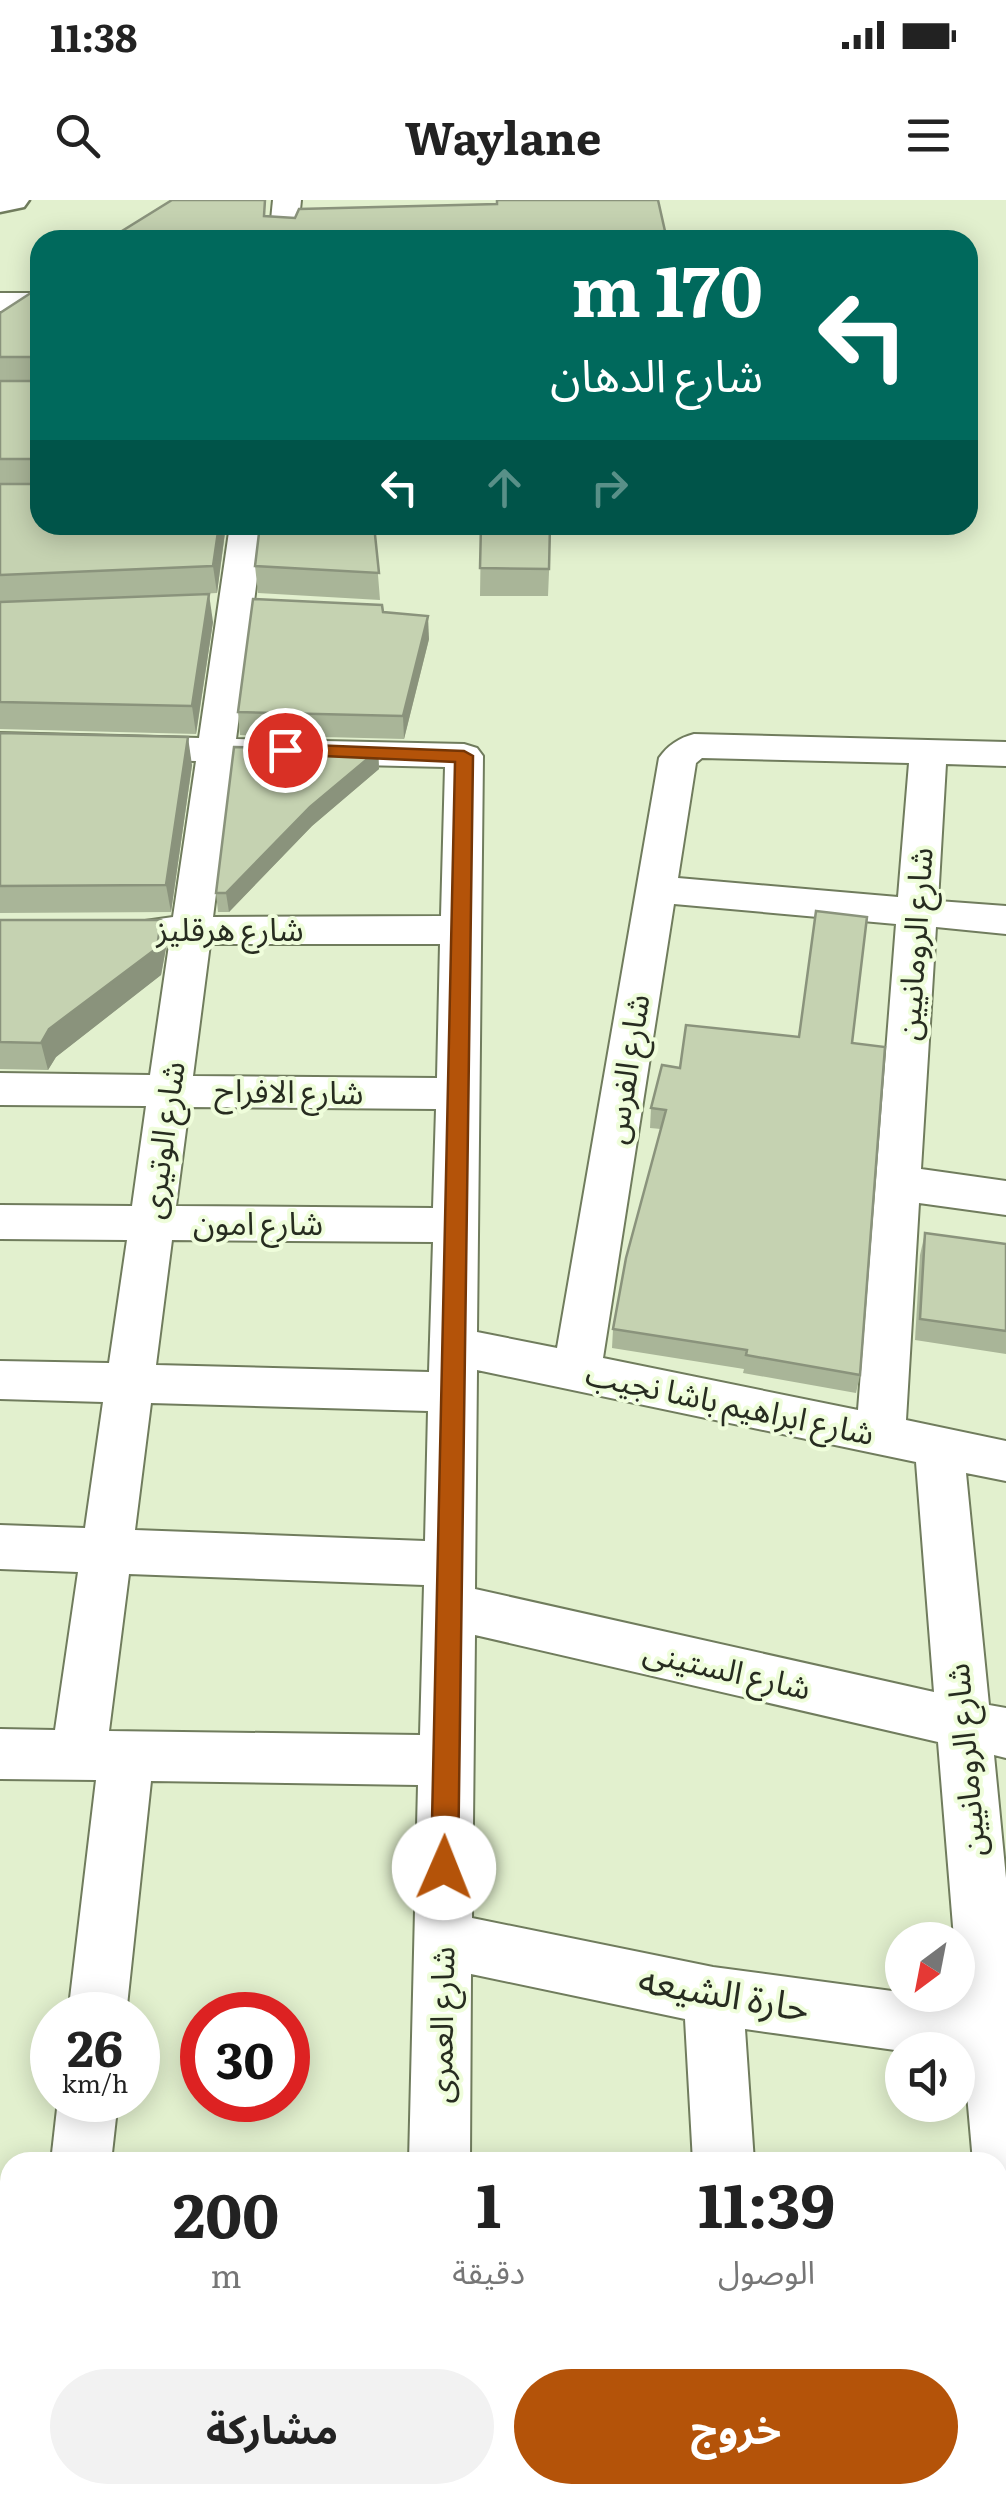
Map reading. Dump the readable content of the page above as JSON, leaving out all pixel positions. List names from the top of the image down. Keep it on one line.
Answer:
{"streets":{"street":["شارع هرقليز","شارع الرومانيين","شارع الفرس","شارع الافراح","شارع الوتيرى","شارع امون","شارع ابراهيم باشا نجيب","شارع الستينى","حارة الشيعه","شارع العمرى"]},"crossings":[["شارع هرقليز","شارع الوتيرى"],["شارع هرقليز","شارع العمرى"],["شارع الرومانيين","شارع الفرس"],["شارع الرومانيين","شارع ابراهيم باشا نجيب"],["شارع الرومانيين","شارع الستينى"],["شارع الرومانيين","حارة الشيعه"],["شارع الفرس","شارع ابراهيم باشا نجيب"],["شارع الافراح","شارع الوتيرى"],["شارع الافراح","شارع العمرى"],["شارع الوتيرى","شارع امون"],["شارع الوتيرى","شارع ابراهيم باشا نجيب"],["شارع الوتيرى","شارع الستينى"],["شارع الوتيرى","شارع العمرى"],["شارع امون","شارع العمرى"],["شارع ابراهيم باشا نجيب","شارع العمرى"],["شارع الستينى","شارع العمرى"],["حارة الشيعه","شارع العمرى"]],"north":"bottom left","page":{"status":"11:38","header":"Waylane","turn":["170 m","شارع الدهان"],"speed":"26 km/h","limit":"30","eta":["11:39","الوصول","1","دقيقة","200","m"],"buttons":["خروج","مشاركة"]}}
